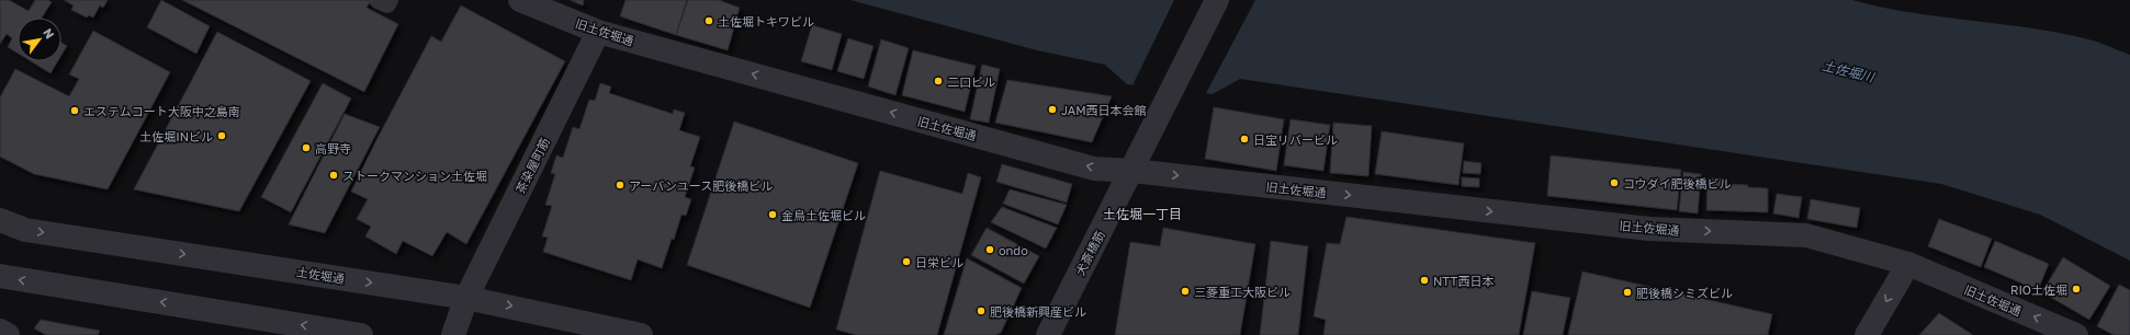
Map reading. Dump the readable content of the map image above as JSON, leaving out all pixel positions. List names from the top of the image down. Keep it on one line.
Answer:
{"streets":{"street":["旧土佐堀通","茶染屋町筋","犬斎橋筋","土佐堀通"]},"crossings":[["旧土佐堀通","茶染屋町筋"],["旧土佐堀通","犬斎橋筋"],["茶染屋町筋","土佐堀通"]],"districts":["土佐堀一丁目"],"water":["土佐堀川"],"places":["土佐堀トキワビル","二口ビル","JAM西日本会館","エステムコート大阪中之島南","土佐堀INビル","日宝リバービル","高野寺","ストークマンション土佐堀","コウダイ肥後橋ビル","アーバンユース肥後橋ビル","金鳥土佐堀ビル","ondo","日栄ビル","NTT西日本","RIO土佐堀","三菱重工大阪ビル","肥後橋シミズビル","肥後橋新興産ビル"],"north":"top right"}
